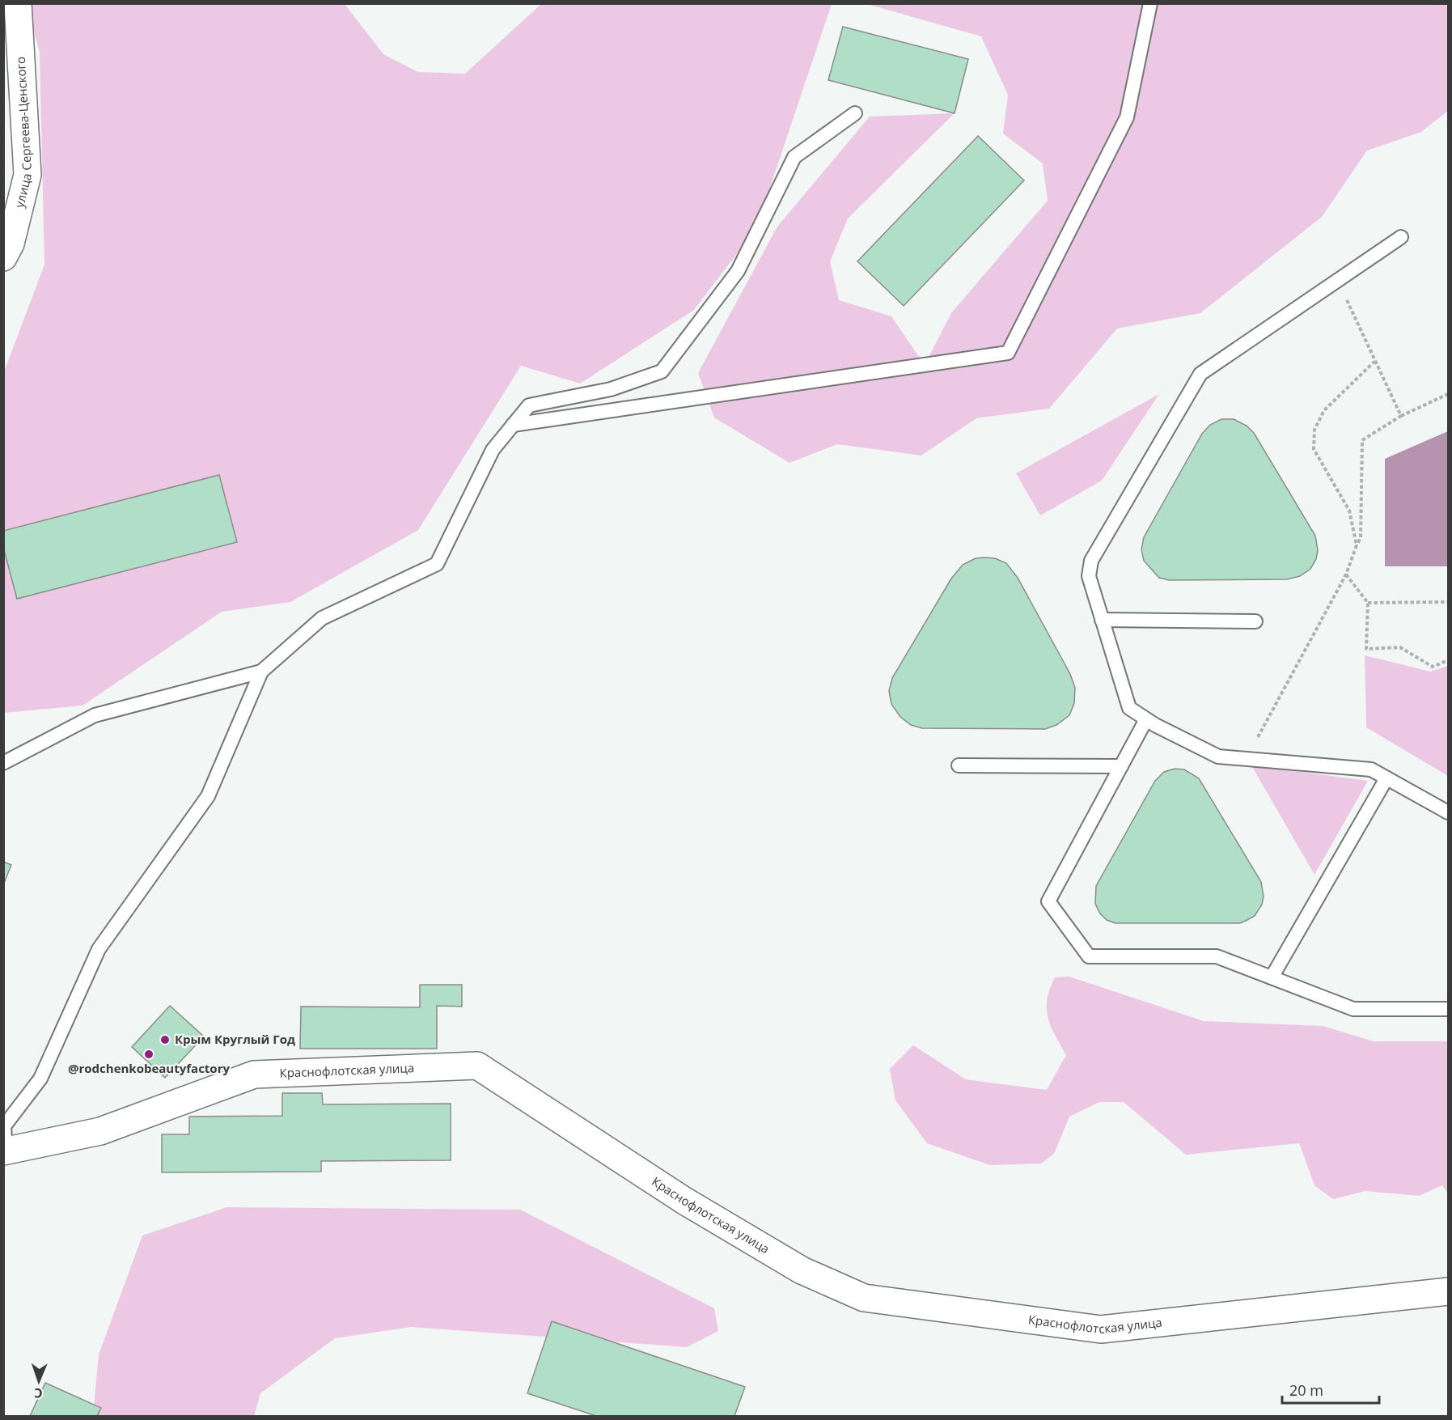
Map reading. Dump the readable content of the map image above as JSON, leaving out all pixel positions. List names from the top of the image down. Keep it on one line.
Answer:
{"streets":{"street":["улица Сергеева-Ценского","Краснофлотская улица"]},"places":["Крым Круглый Год","@rodchenkobeautyfactory"],"scale_bar":"20 m","north":"bottom"}
